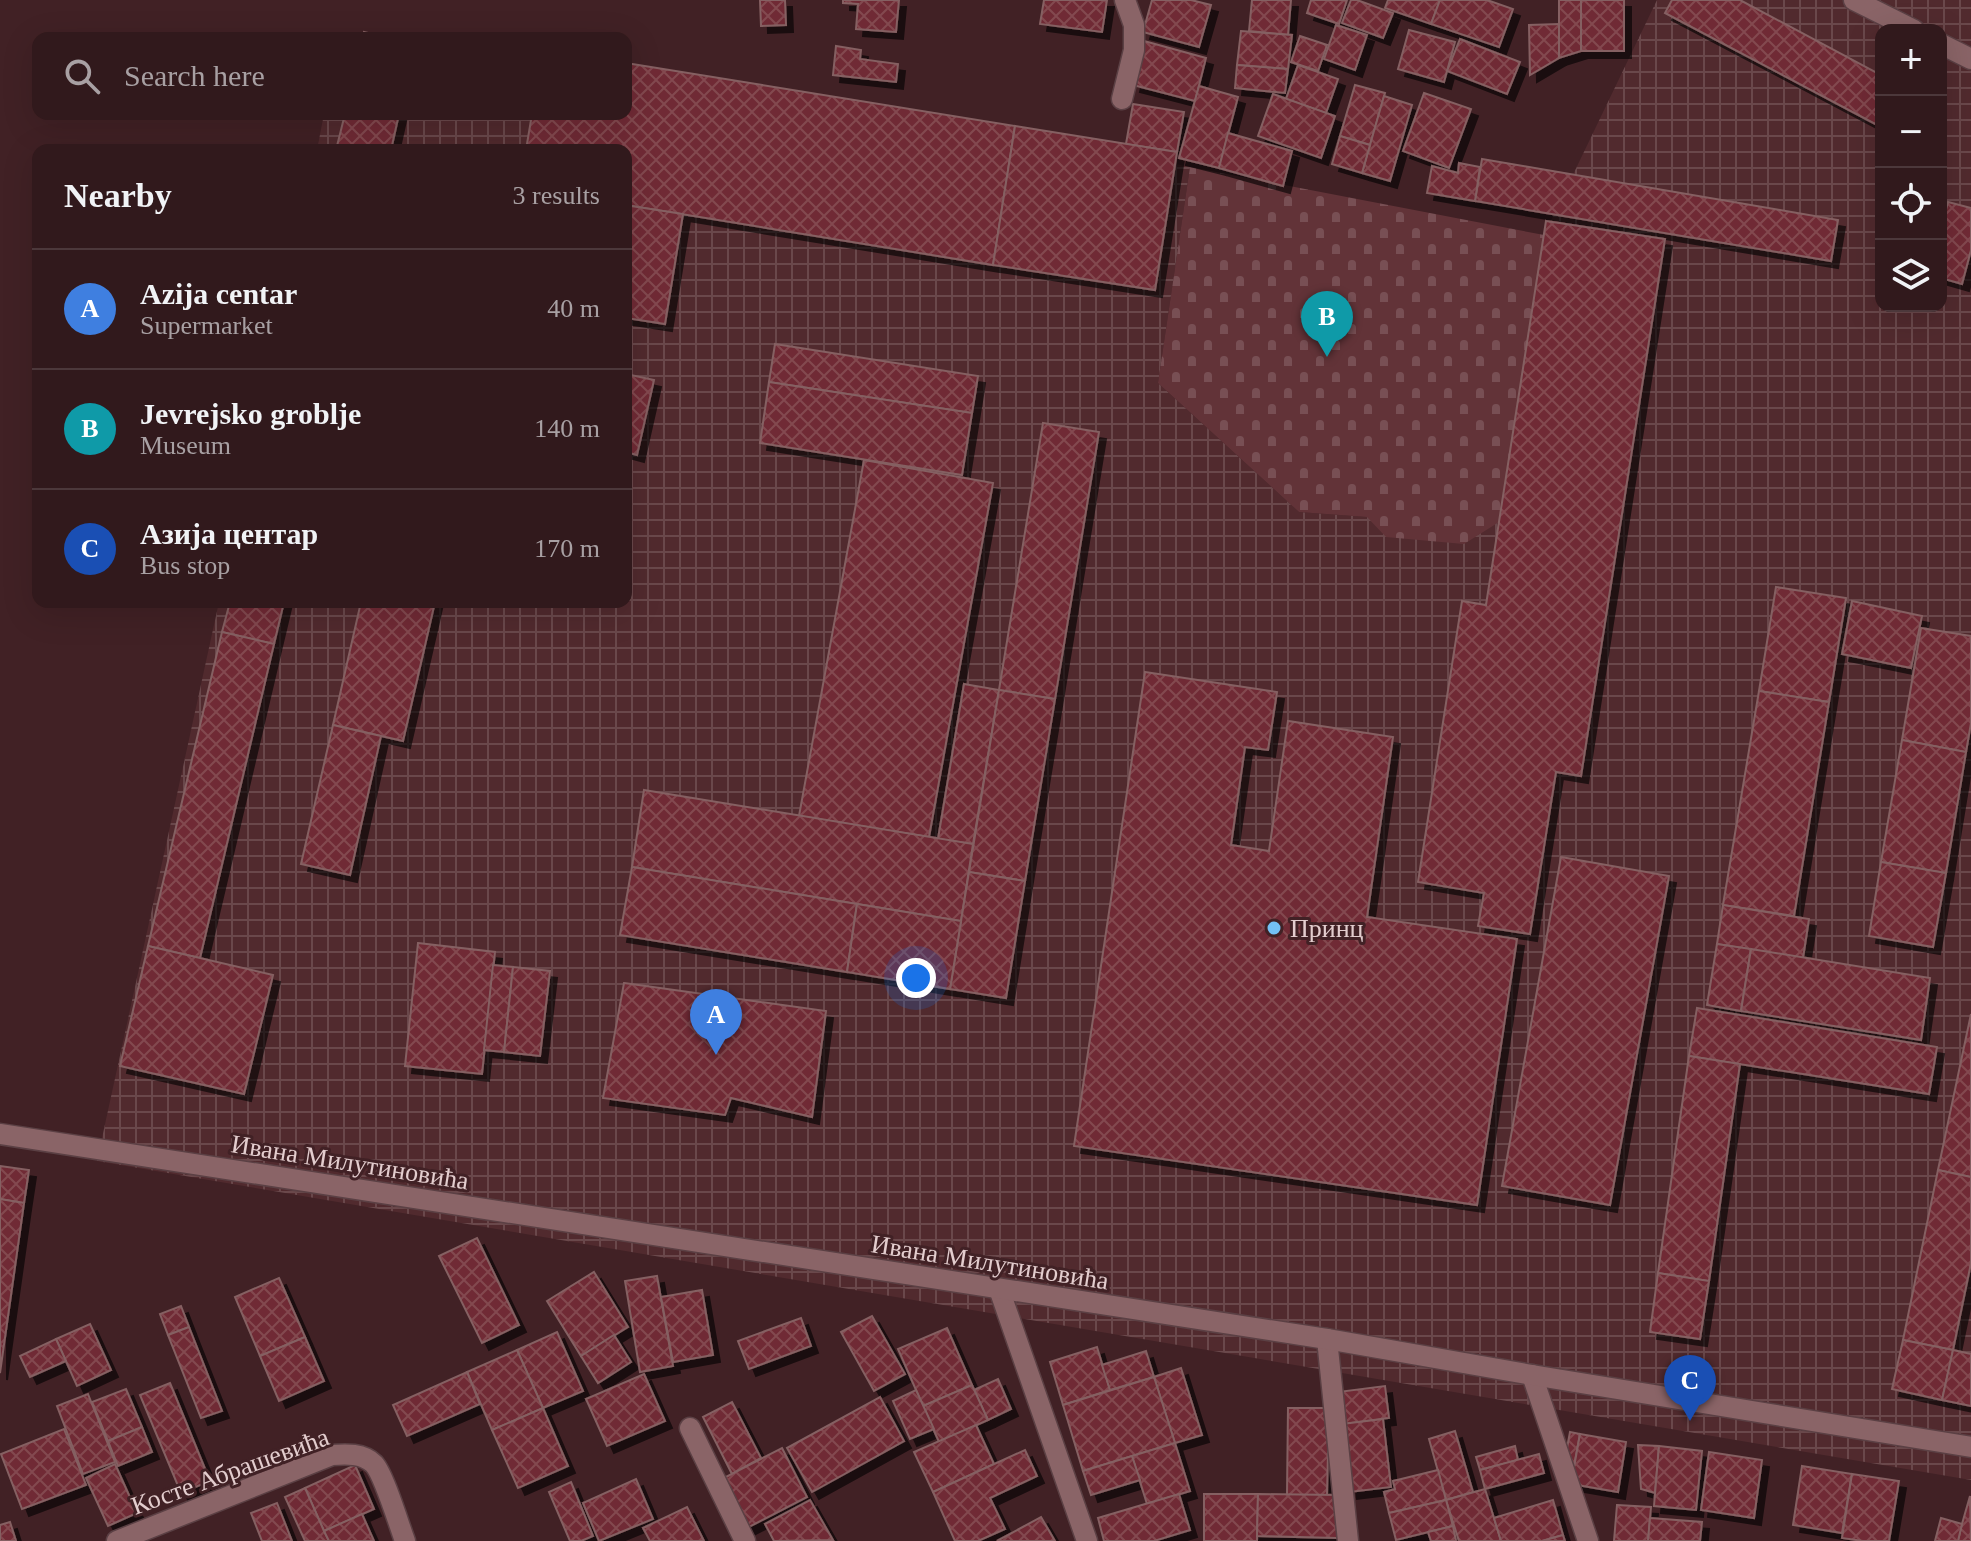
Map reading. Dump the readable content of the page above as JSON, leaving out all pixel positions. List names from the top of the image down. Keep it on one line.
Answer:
{"streets":{"street":["Ивана Милутиновића","Косте Абрашевића"]},"places":["Принц"],"page":{"map_buttons":["+","−"],"search":"Search here","heading":["Nearby","3 results"],"list":[{"mark":"A","name":"Azija centar","note":"Supermarket","value":"40 m"},{"mark":"B","name":"Jevrejsko groblje","note":"Museum","value":"140 m"},{"mark":"C","name":"Азија центар","note":"Bus stop","value":"170 m"}],"pins":["B","A","C"]}}
